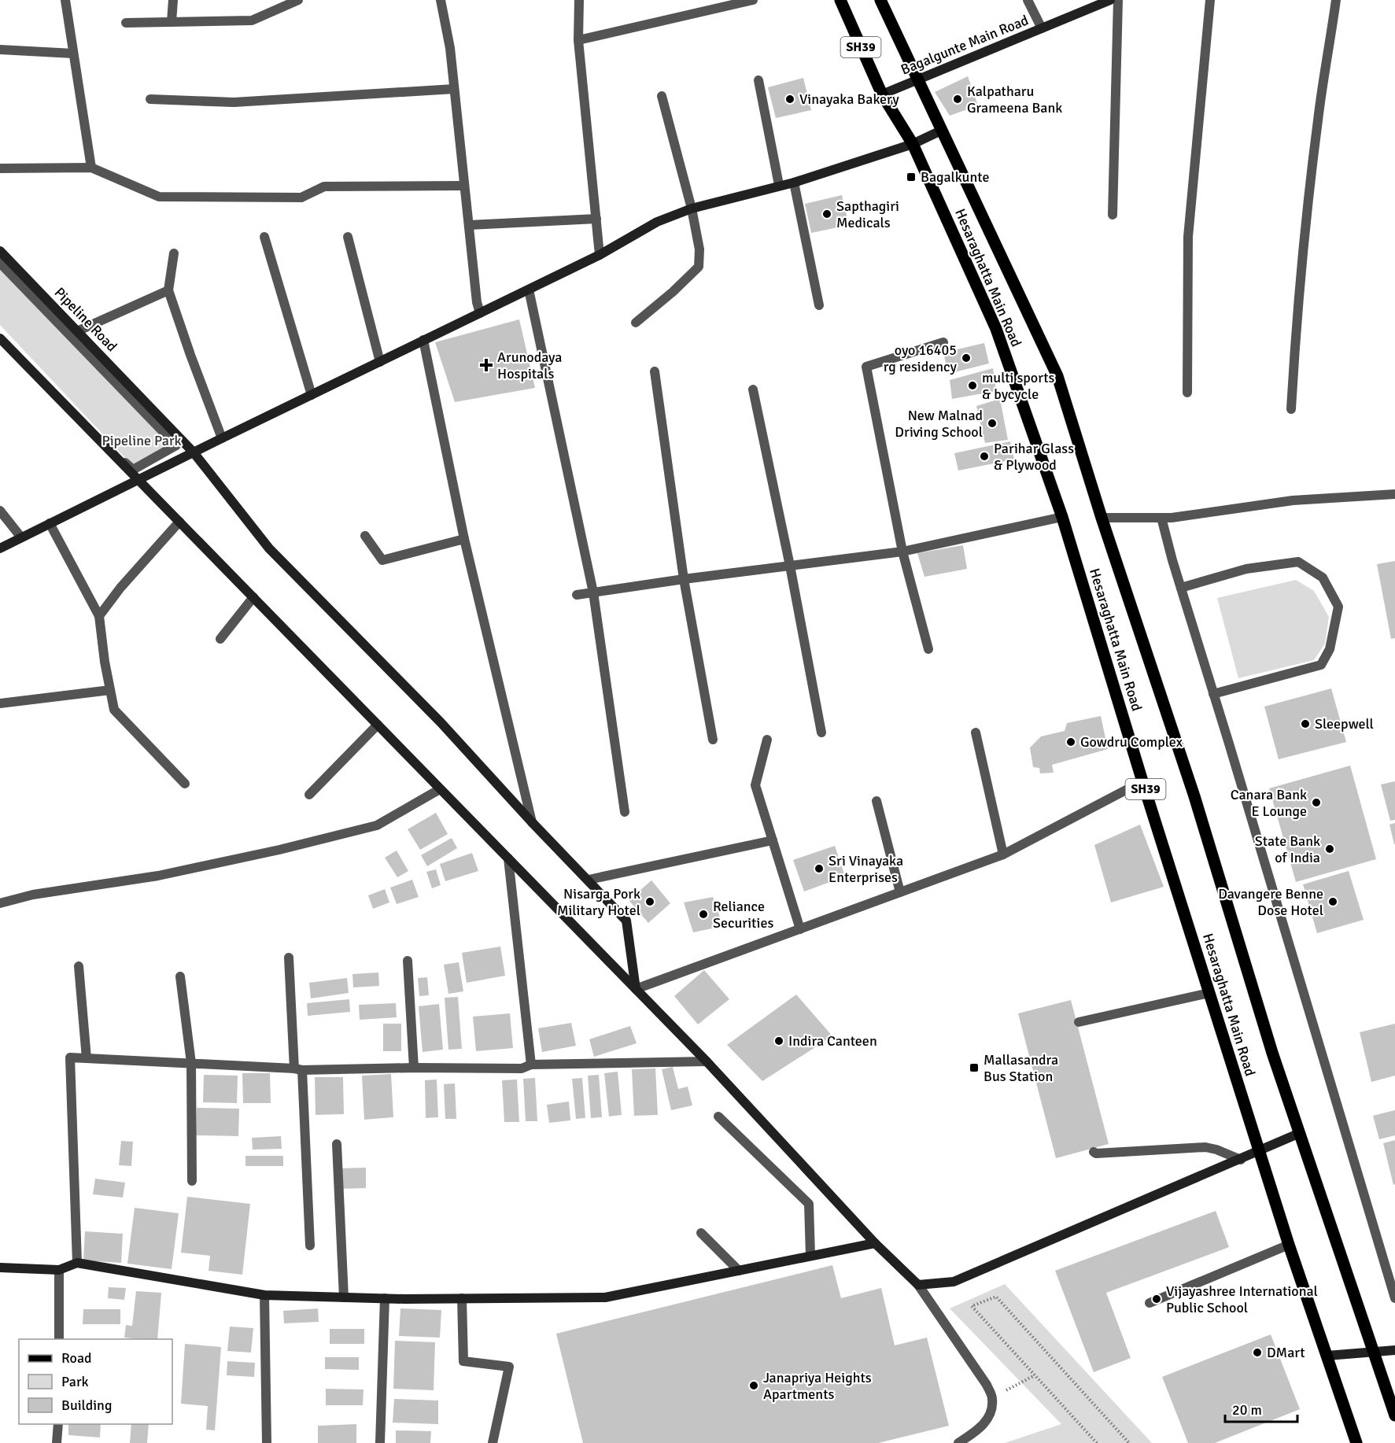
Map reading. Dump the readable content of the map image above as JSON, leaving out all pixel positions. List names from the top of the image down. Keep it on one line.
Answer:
{"streets":{"main road":["Bagalgunte Main Road","SH39","Hesaraghatta Main Road","Pipeline Road"]},"crossings":[["Bagalgunte Main Road","Hesaraghatta Main Road"]],"parks":["Pipeline Park"],"places":{"other":["Vinayaka Bakery","Kalpatharu Grameena Bank","Sapthagiri Medicals","oyo 16405 rg residency","multi sports & bycycle","New Malnad Driving School","Parihar Glass & Plywood","Sleepwell","Gowdru Complex","Canara Bank E Lounge","State Bank of India","Sri Vinayaka Enterprises","Nisarga Pork Military Hotel","Davangere Benne Dose Hotel","Reliance Securities","Indira Canteen","Vijayashree International Public School","DMart","Janapriya Heights Apartments"],"transit":["Bagalkunte","Mallasandra Bus Station"],"health":["Arunodaya Hospitals"]},"legend":["Road","Park","Building"],"scale_bar":"20 m"}
